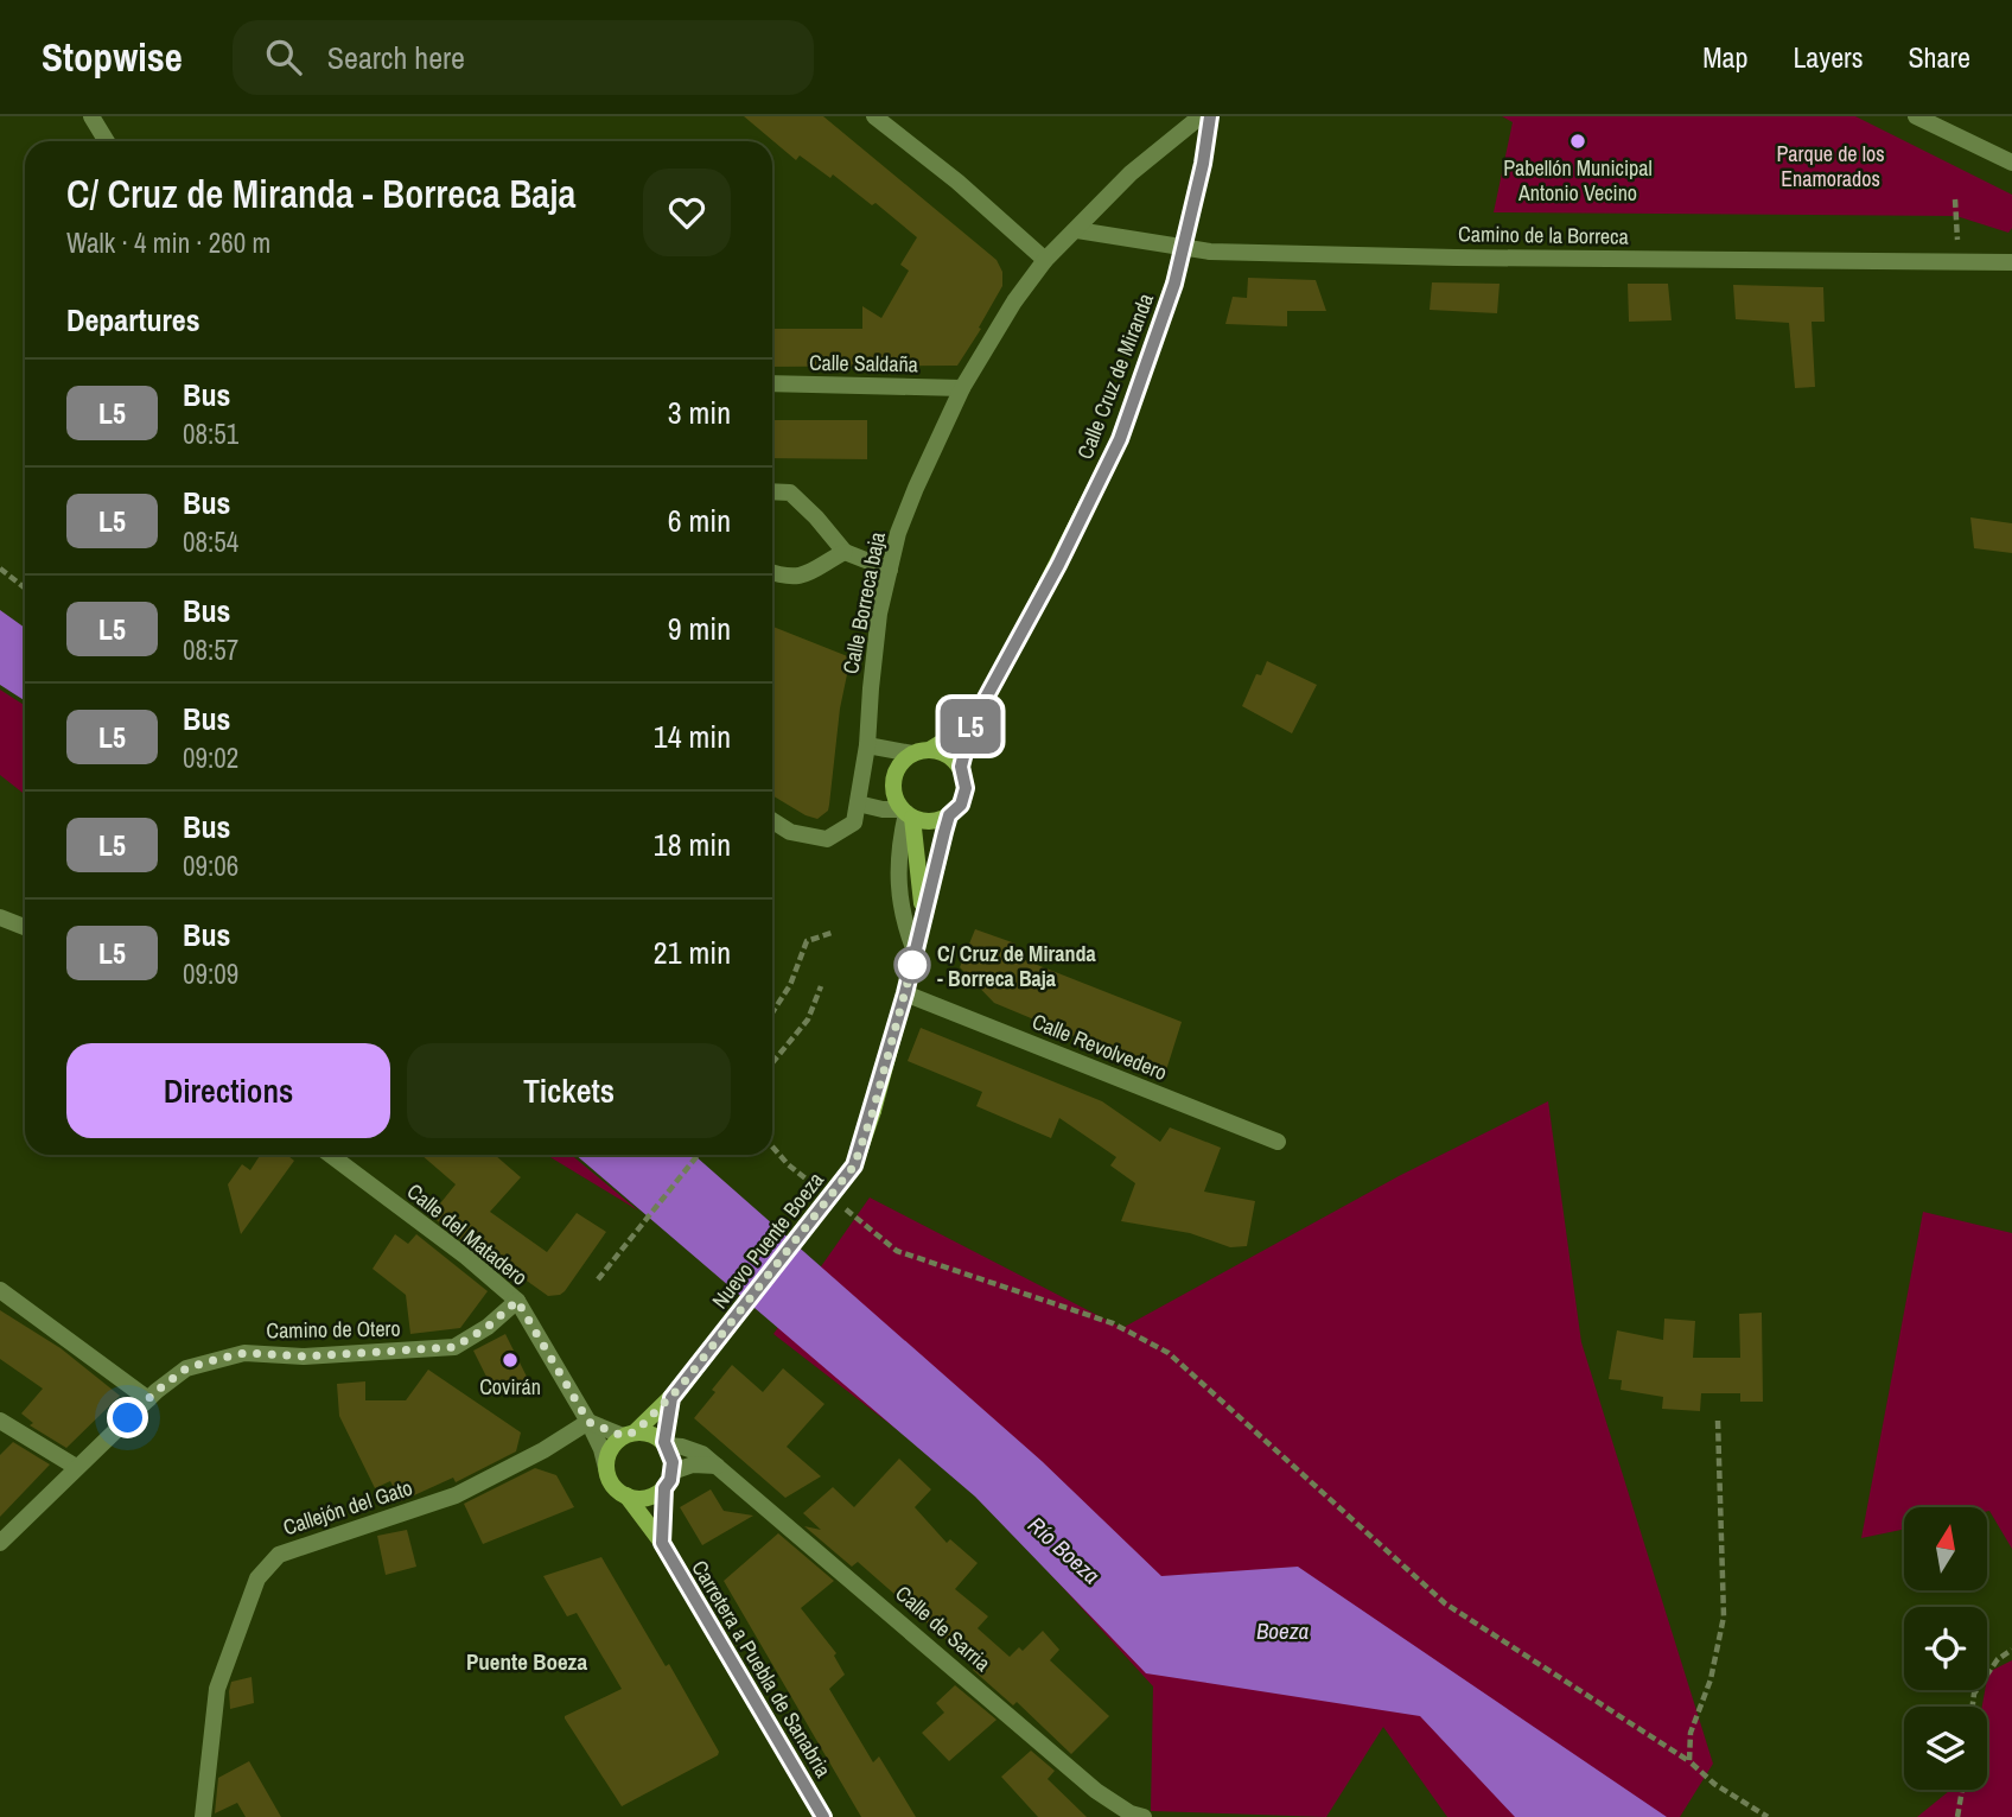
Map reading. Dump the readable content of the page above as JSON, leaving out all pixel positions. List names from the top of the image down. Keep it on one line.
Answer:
{"streets":{"street":["Camino de la Borreca","Calle Saldaña","Calle Cruz de Miranda","Calle Borreca baja","Calle Revolvedero","Calle del Matadero","Nuevo Puente Boeza","Camino de Otero","Callejón del Gato","Calle de Sarria","Carretera a Puebla de Sanabria"]},"crossings":[["Camino de la Borreca","Calle Borreca baja"],["Calle Saldaña","Calle Borreca baja"],["Calle Revolvedero","Nuevo Puente Boeza"],["Calle del Matadero","Camino de Otero"],["Calle del Matadero","Callejón del Gato"],["Calle del Matadero","Calle de Sarria"],["Calle del Matadero","Carretera a Puebla de Sanabria"],["Calle de Sarria","Carretera a Puebla de Sanabria"]],"districts":["Puente Boeza"],"water":["Río Boeza","Boeza"],"parks":["Parque de los Enamorados"],"places":["Pabellón Municipal Antonio Vecino","C/ Cruz de Miranda - Borreca Baja","Covirán"],"lines":["bus line L5"],"north":"top","page":{"header":"Stopwise","search":"Search here","nav":["Map","Layers","Share"],"on_map":"L5","heading":[["C/ Cruz de Miranda - Borreca Baja","Walk · 4 min · 260 m"],"Departures"],"list":[{"mark":"L5","name":"Bus","note":"08:51","value":"3 min"},{"mark":"L5","name":"Bus","note":"08:54","value":"6 min"},{"mark":"L5","name":"Bus","note":"08:57","value":"9 min"},{"mark":"L5","name":"Bus","note":"09:02","value":"14 min"},{"mark":"L5","name":"Bus","note":"09:06","value":"18 min"},{"mark":"L5","name":"Bus","note":"09:09","value":"21 min"}],"buttons":["Directions","Tickets"]}}
